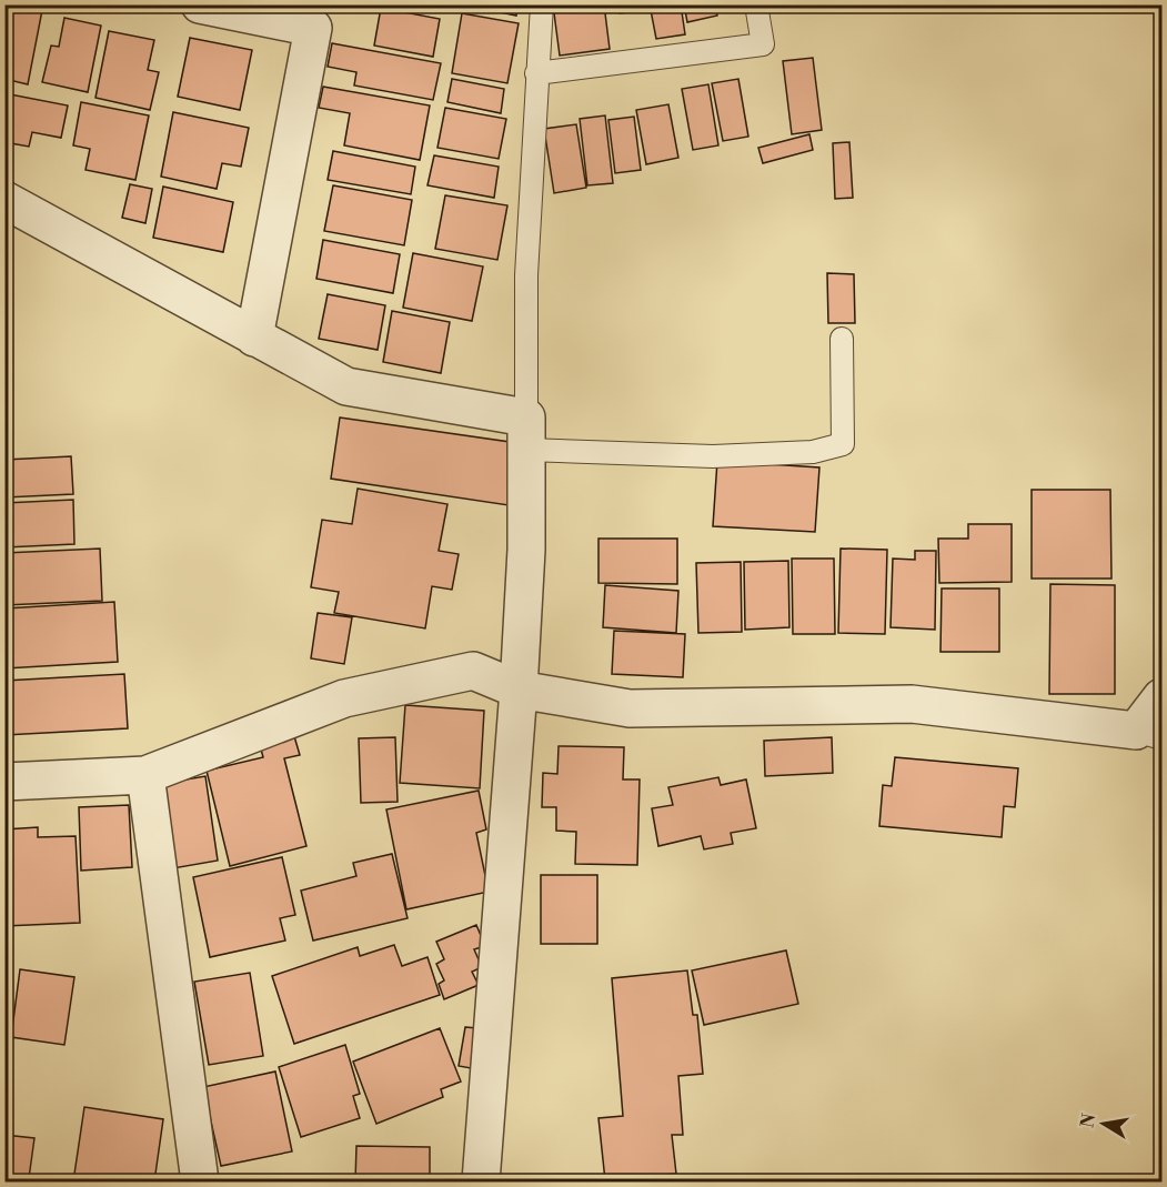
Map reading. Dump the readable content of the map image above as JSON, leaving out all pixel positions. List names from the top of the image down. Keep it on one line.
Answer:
{"north":"left"}
